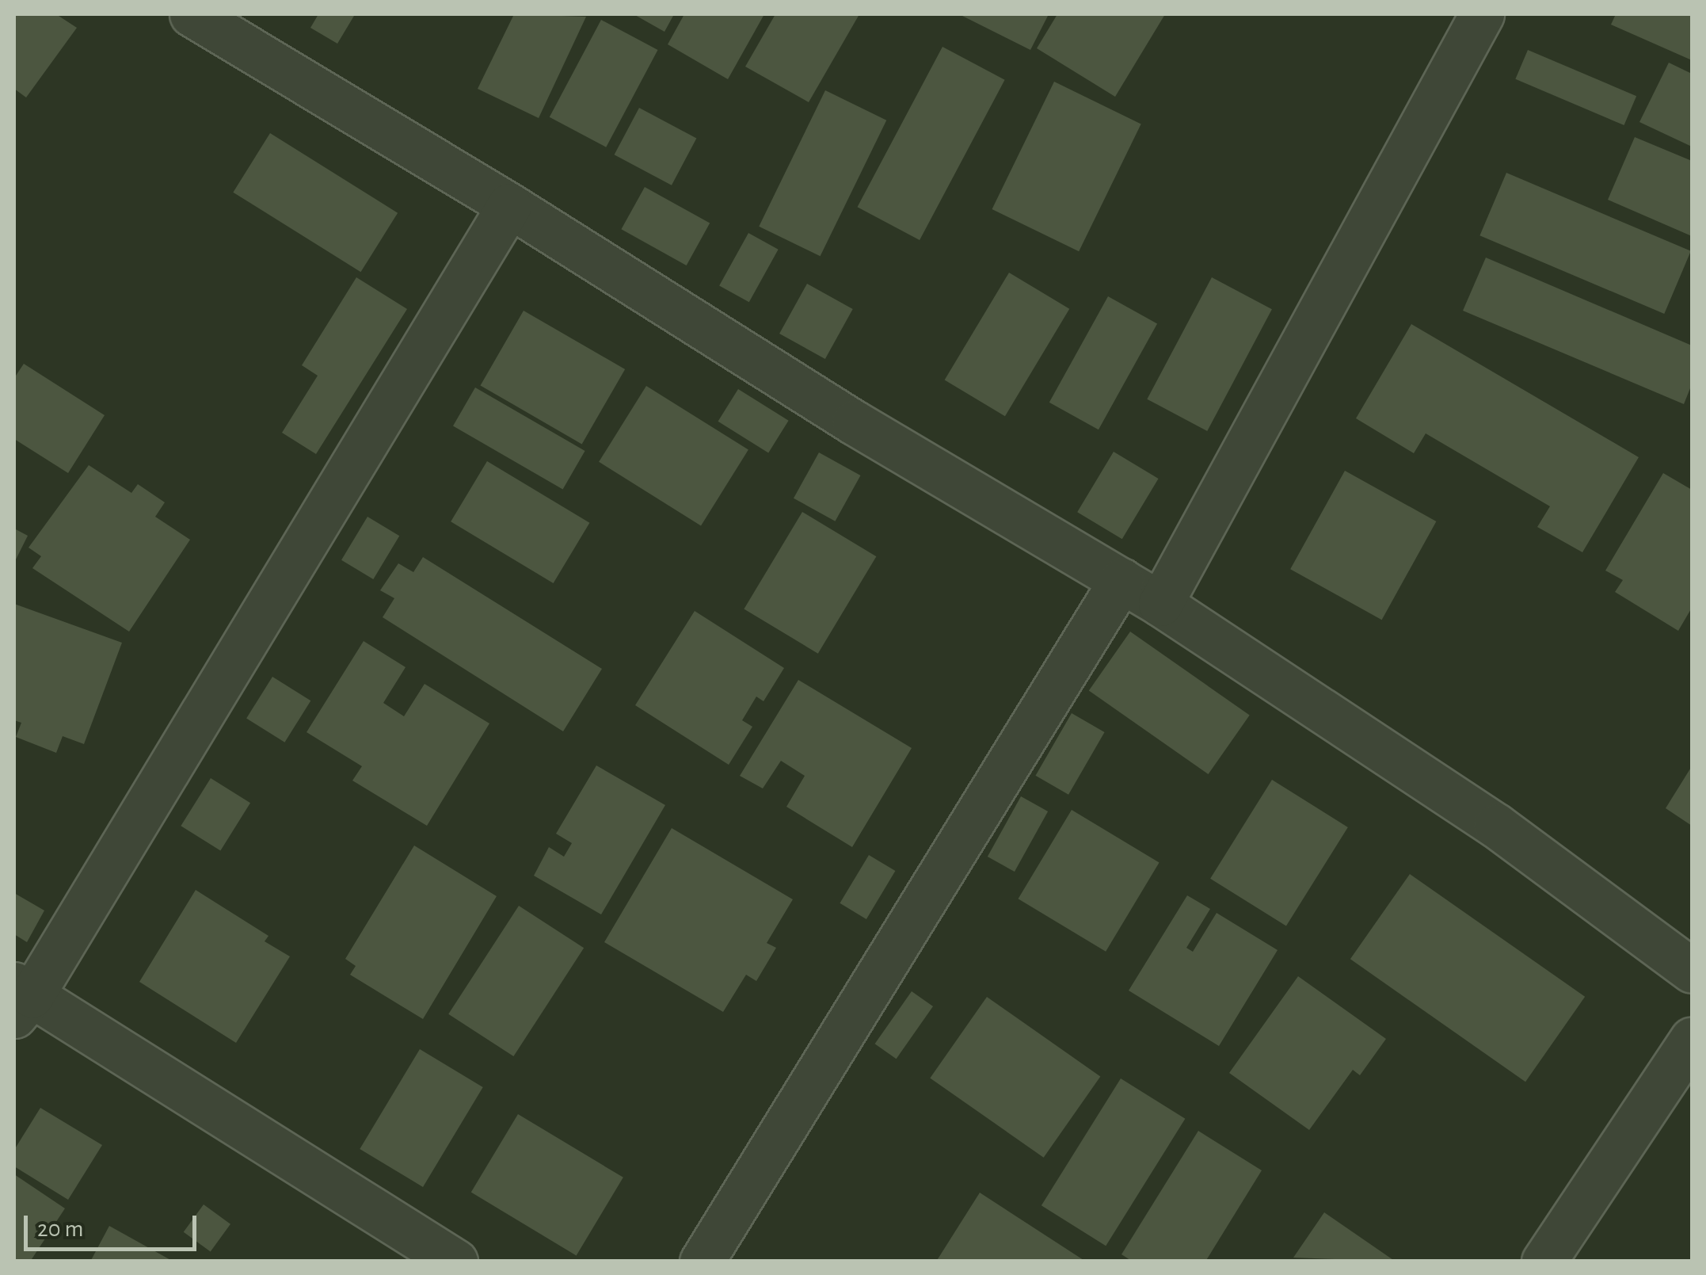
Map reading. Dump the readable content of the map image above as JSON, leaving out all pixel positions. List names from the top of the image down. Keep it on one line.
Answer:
{"scale_bar":"20 m"}
